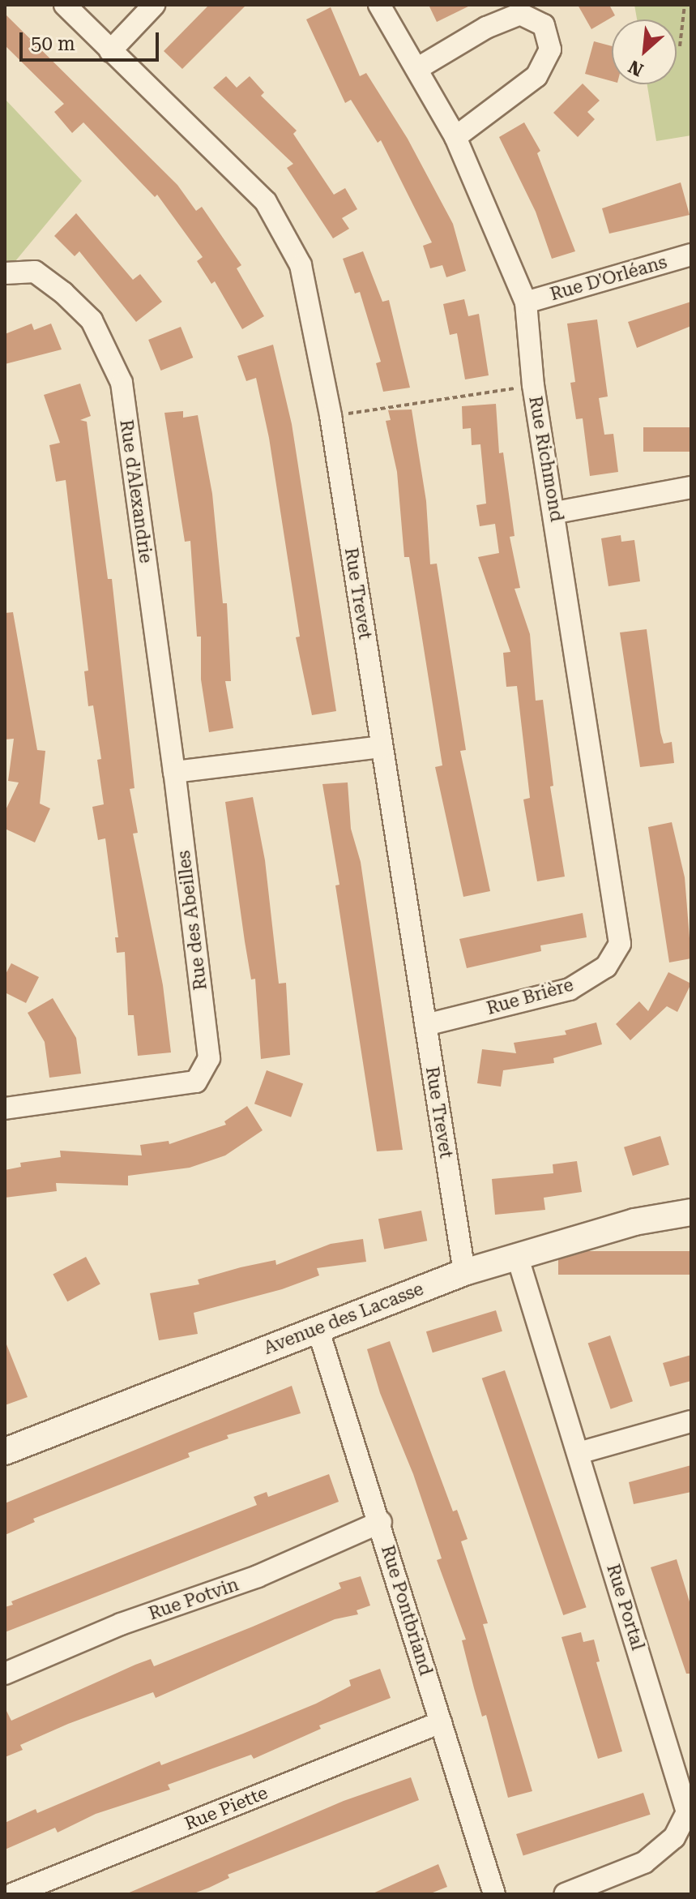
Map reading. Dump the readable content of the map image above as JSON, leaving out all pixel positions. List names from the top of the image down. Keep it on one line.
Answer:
{"streets":{"street":["Rue D'Orléans","Rue Richmond","Rue d'Alexandrie","Rue Trevet","Rue des Abeilles","Rue Brière","Avenue des Lacasse","Rue Potvin","Rue Portal","Rue Pontbriand","Rue Piette"]},"crossings":[["Rue D'Orléans","Rue Richmond"],["Rue Richmond","Rue Brière"],["Rue d'Alexandrie","Rue des Abeilles"],["Rue Trevet","Rue Brière"],["Rue Trevet","Avenue des Lacasse"],["Avenue des Lacasse","Rue Portal"],["Avenue des Lacasse","Rue Pontbriand"],["Rue Potvin","Rue Pontbriand"],["Rue Pontbriand","Rue Piette"]],"scale_bar":"50 m","north":"bottom left"}
